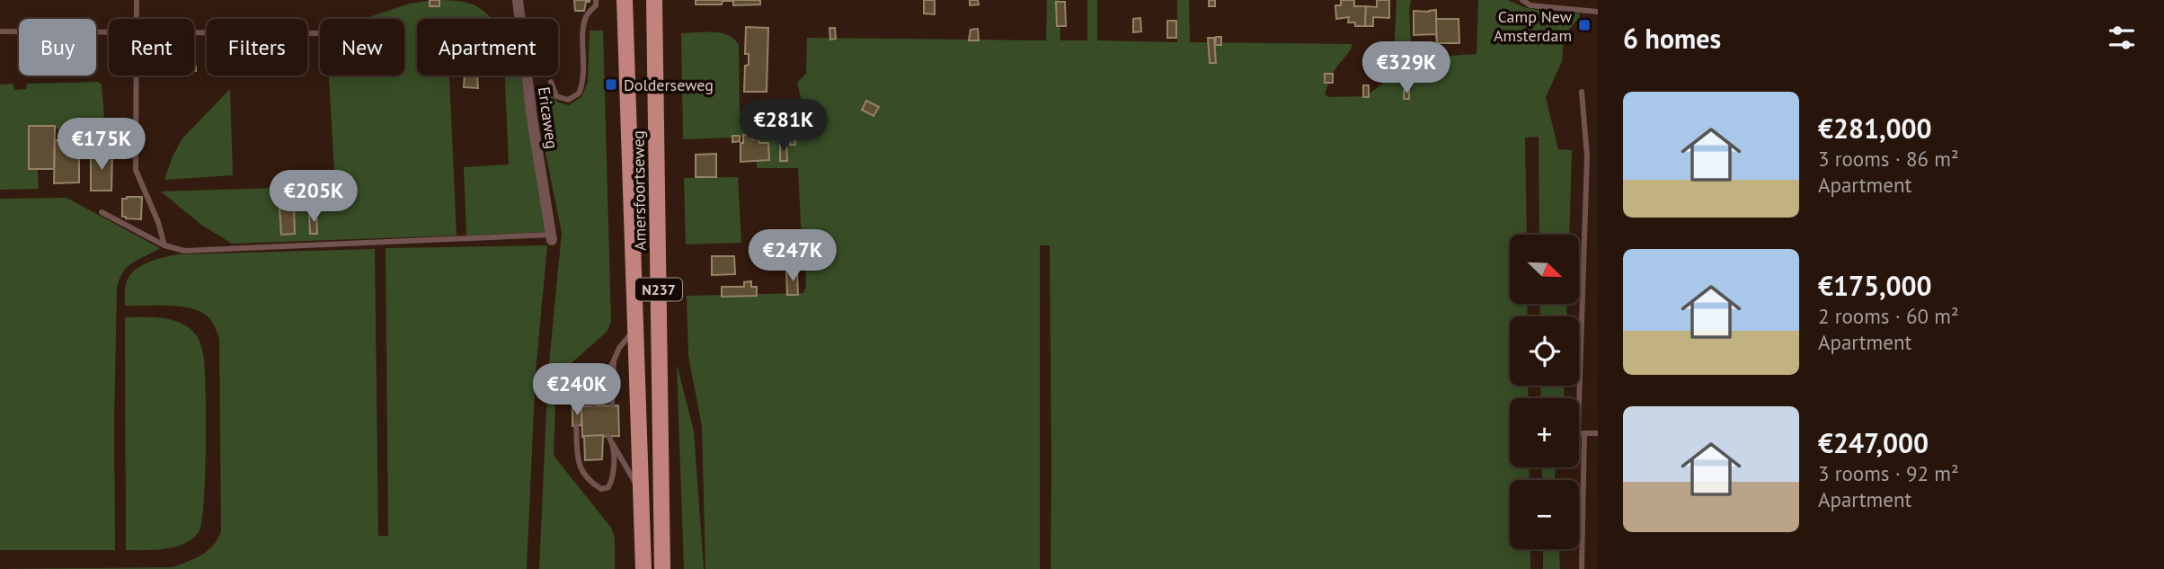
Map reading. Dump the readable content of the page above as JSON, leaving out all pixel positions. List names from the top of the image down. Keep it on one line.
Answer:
{"streets":{"main road":["Amersfoortseweg","N237"],"street":["Ericaweg"]},"places":{"transit":["Camp New Amsterdam","Dolderseweg"]},"north":"bottom right","page":{"heading":"6 homes","chip":["Buy","Rent","Filters","New","Apartment"],"price":["€329K","€281K","€175K","€205K","€247K","€240K"],"list":[{"name":"€281,000","note":"3 rooms · 86 m² · Apartment"},{"name":"€175,000","note":"2 rooms · 60 m² · Apartment"},{"name":"€247,000","note":"3 rooms · 92 m² · Apartment"}],"map_buttons":["+","−"]}}
